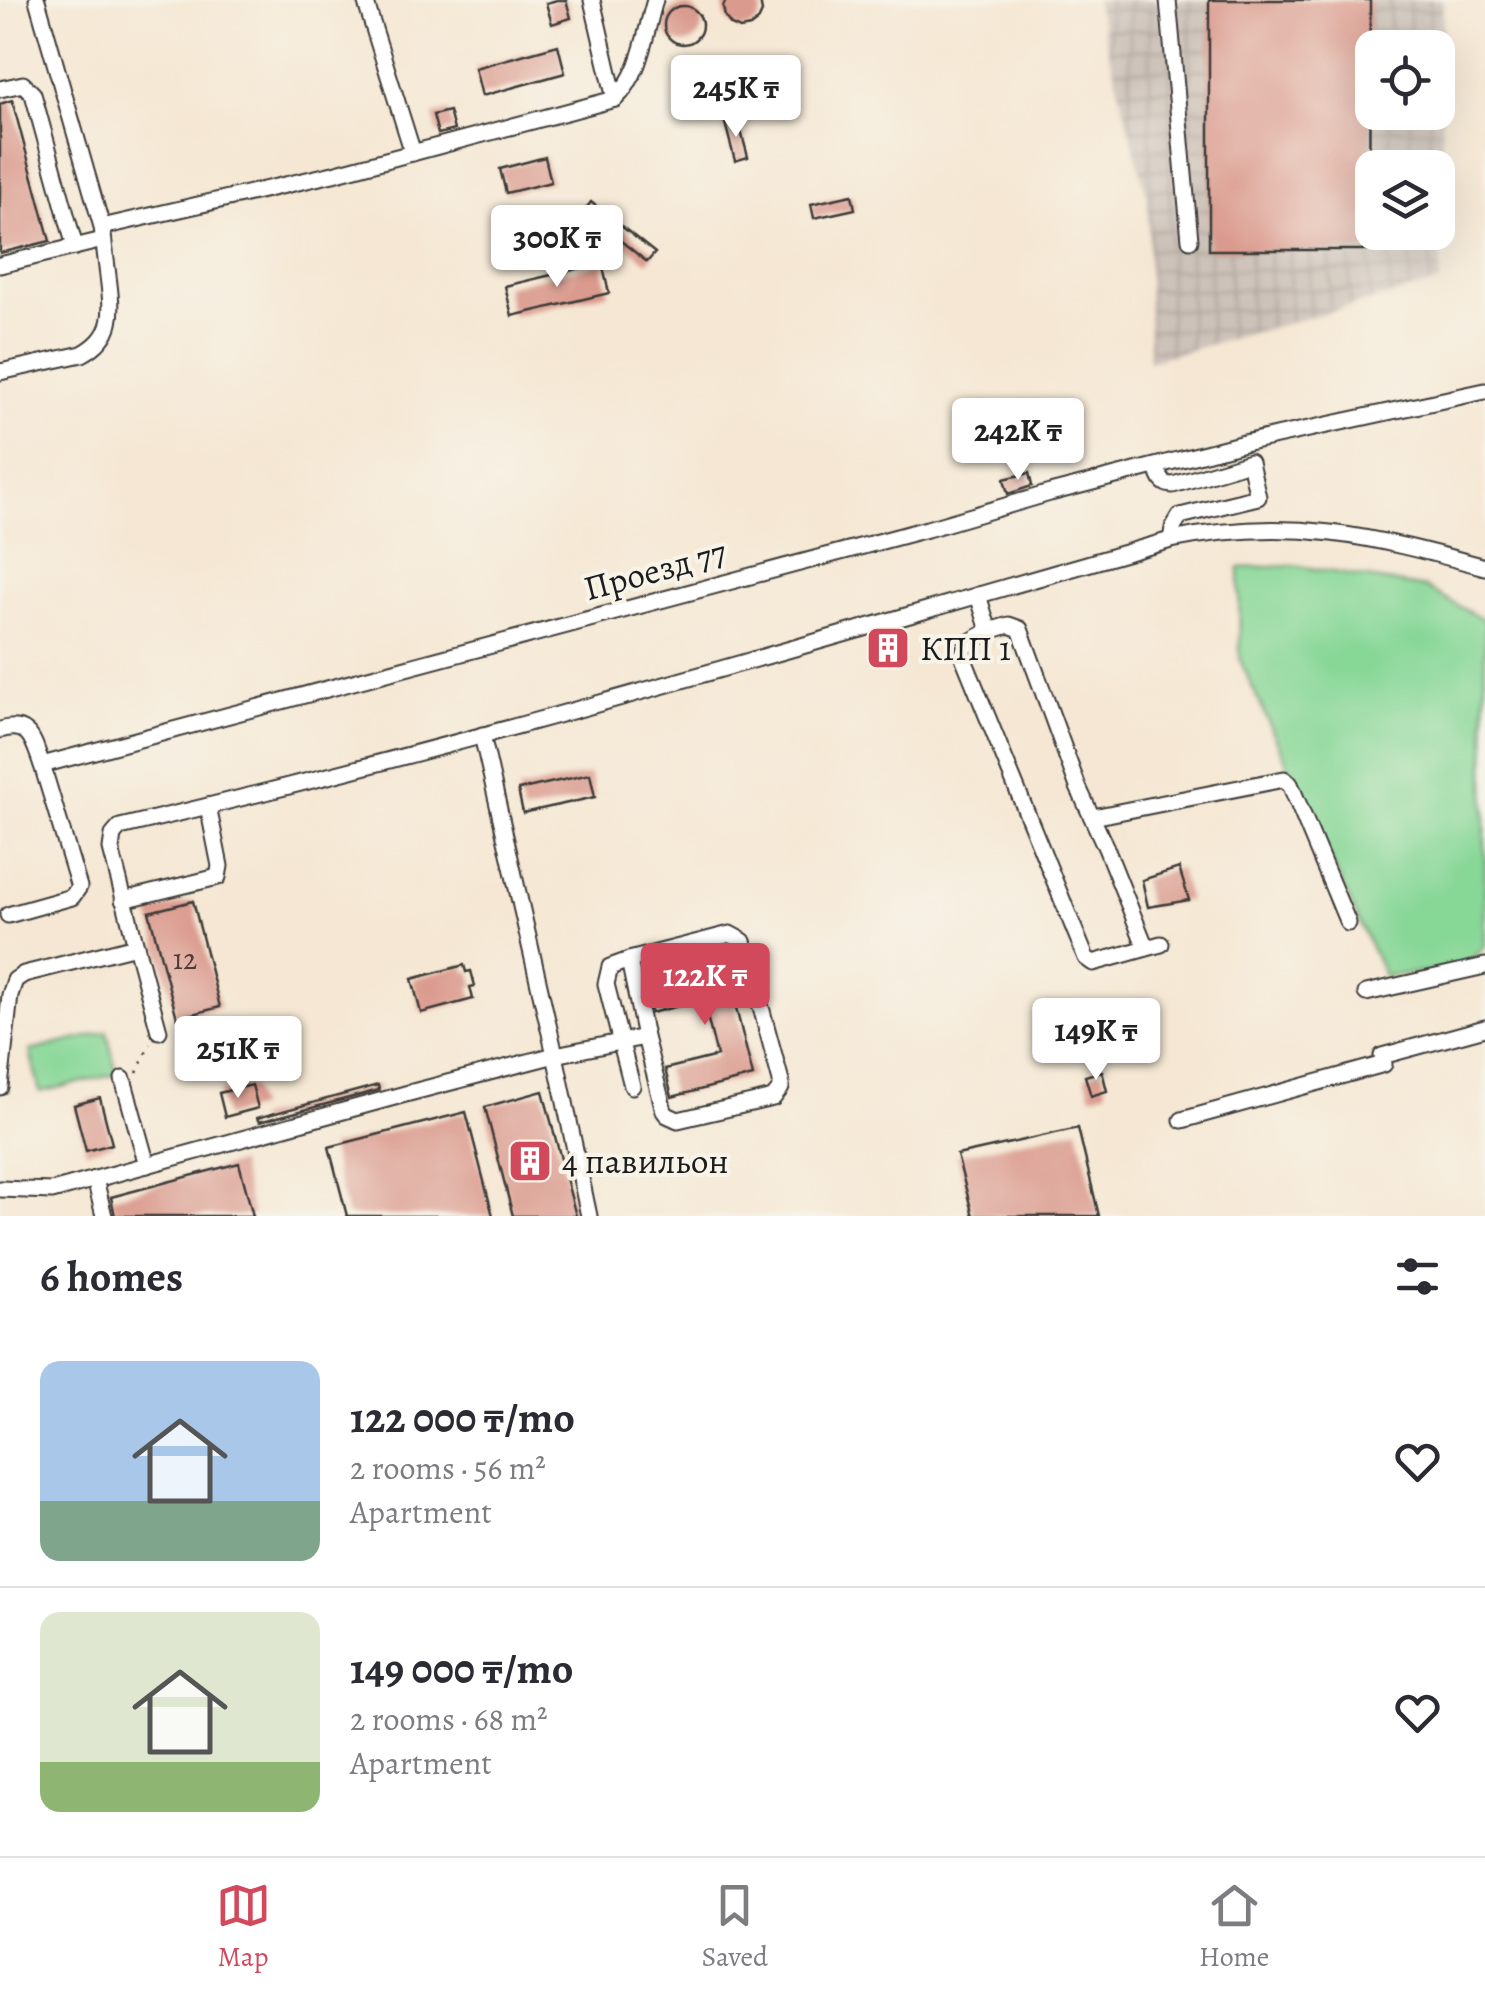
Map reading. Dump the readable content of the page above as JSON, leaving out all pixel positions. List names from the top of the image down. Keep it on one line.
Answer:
{"streets":{"street":["Проезд 77"]},"places":{"building":["КПП 1","4 павильон"]},"house_numbers":["12"],"page":{"price":["245K ₸","300K ₸","242K ₸","122K ₸","149K ₸","251K ₸"],"heading":"6 homes","list":[{"name":"122 000 ₸/mo","note":"2 rooms · 56 m² · Apartment"},{"name":"149 000 ₸/mo","note":"2 rooms · 68 m² · Apartment"}],"tabs":["Map","Saved","Home"]}}
